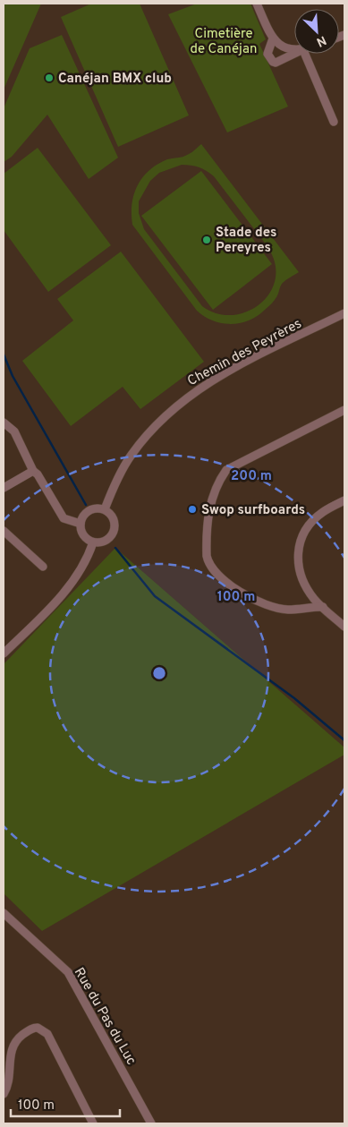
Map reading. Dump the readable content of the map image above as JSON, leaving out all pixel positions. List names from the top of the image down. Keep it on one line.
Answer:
{"streets":{"street":["Chemin des Peyrères","Rue du Pas du Luc"]},"parks":["Cimetière de Canéjan"],"places":["Canéjan BMX club","Stade des Pereyres","Swop surfboards"],"scale_bar":"100 m","north":"bottom right","rings":["200 m","100 m"]}
